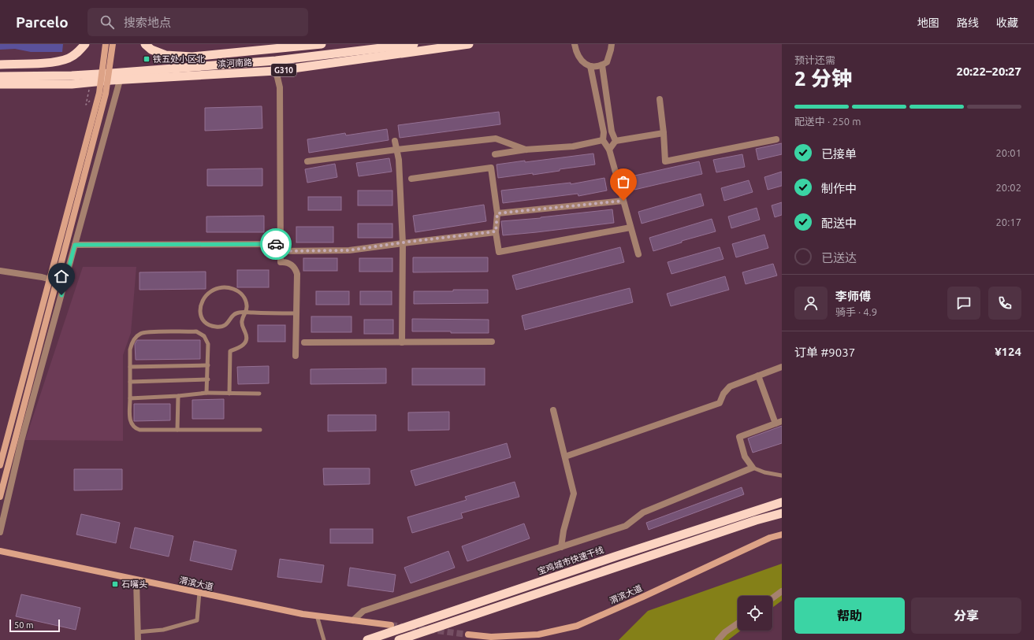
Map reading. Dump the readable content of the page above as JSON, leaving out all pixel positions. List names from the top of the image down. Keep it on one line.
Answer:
{"streets":{"highway":["滨河南路","G310","宝鸡城市快速干线"],"main road":["渭滨大道"]},"places":{"transit":["铁五处小区北","石嘴头"]},"scale_bar":"50 m","page":{"header":"Parcelo","search":"搜索地点","nav":["地图","路线","收藏"],"heading":["2 分钟","预计还需","20:22–20:27"],"panel":["李师傅","骑手 · 4.9","订单 #9037","¥124"],"bar":"配送中 · 250 m","list":[["已接单","20:01"],["制作中","20:02"],["配送中","20:17"],"已送达"],"buttons":["帮助","分享"],"scale":"50 m"}}
